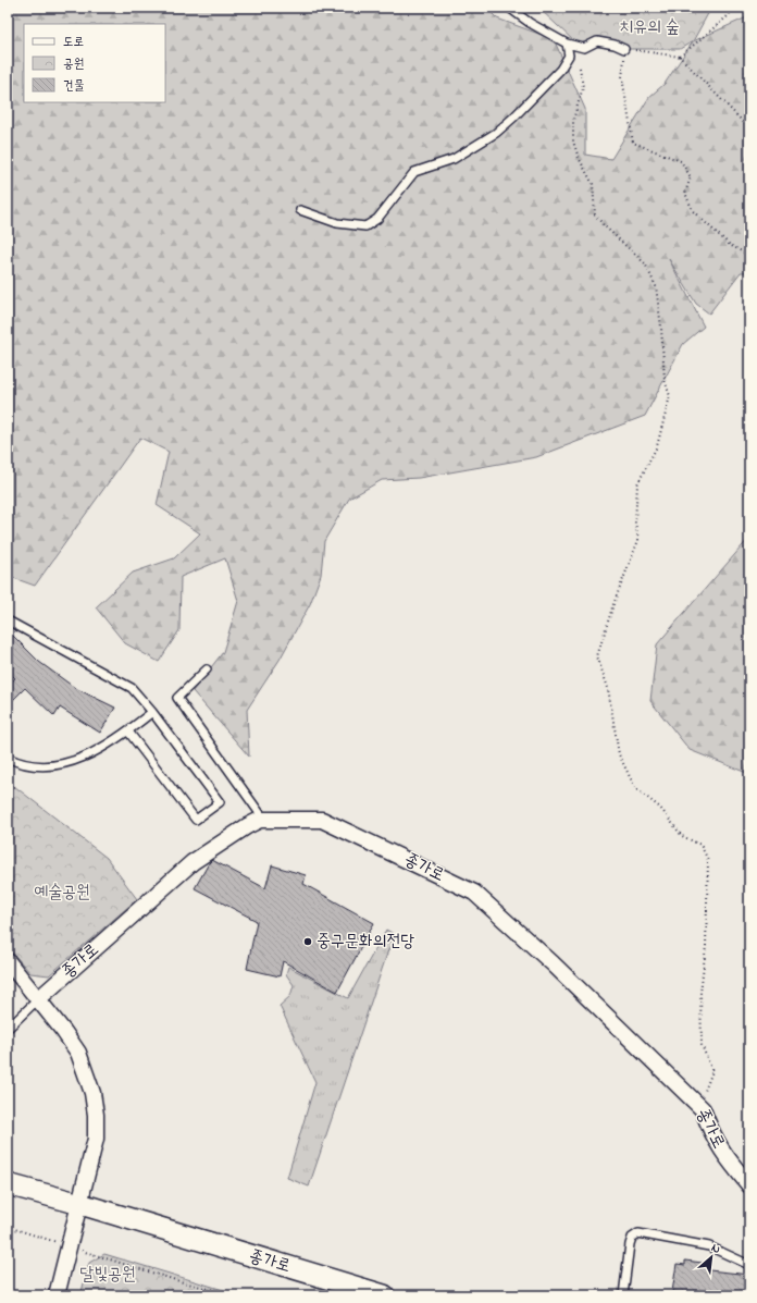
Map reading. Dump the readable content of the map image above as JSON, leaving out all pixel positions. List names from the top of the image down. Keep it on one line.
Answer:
{"streets":{"main road":["종가로"]},"parks":["치유의 숲","예술공원","달빛공원"],"places":["중구문화의전당"],"legend":["도로","공원","건물"],"north":"top right"}
